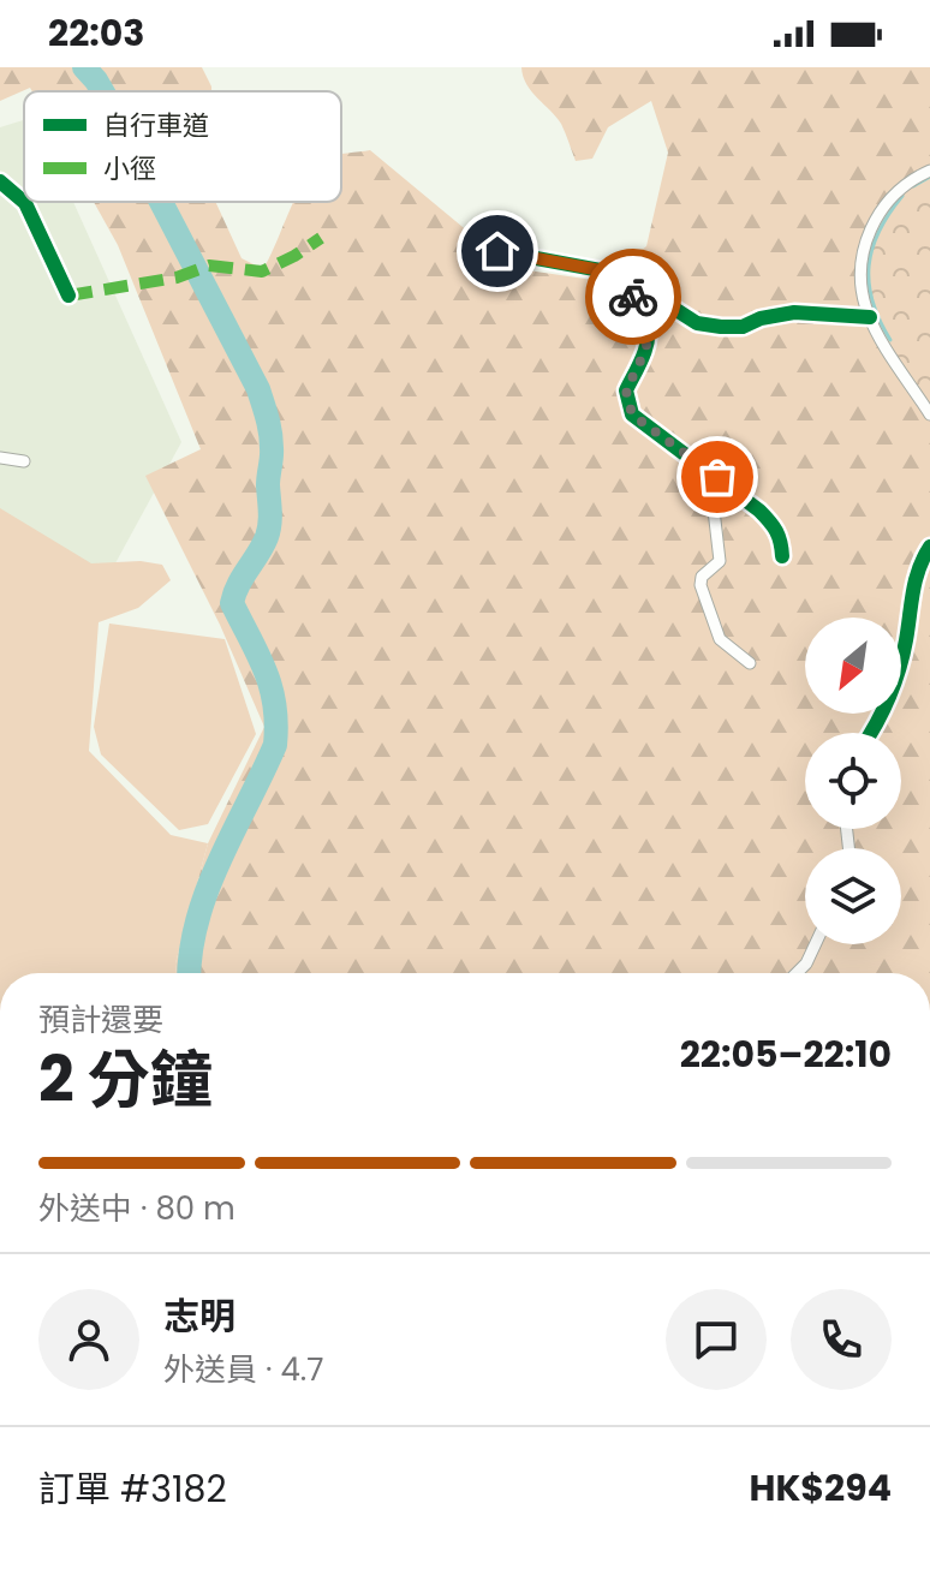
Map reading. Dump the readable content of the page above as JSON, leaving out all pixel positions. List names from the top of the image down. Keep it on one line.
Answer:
{"legend":["自行車道","小徑"],"north":"bottom left","page":{"status":"22:03","heading":["2 分鐘","預計還要","22:05–22:10"],"panel":["志明","外送員 · 4.7","訂單 #3182","HK$294"],"bar":"外送中 · 80 m"}}
